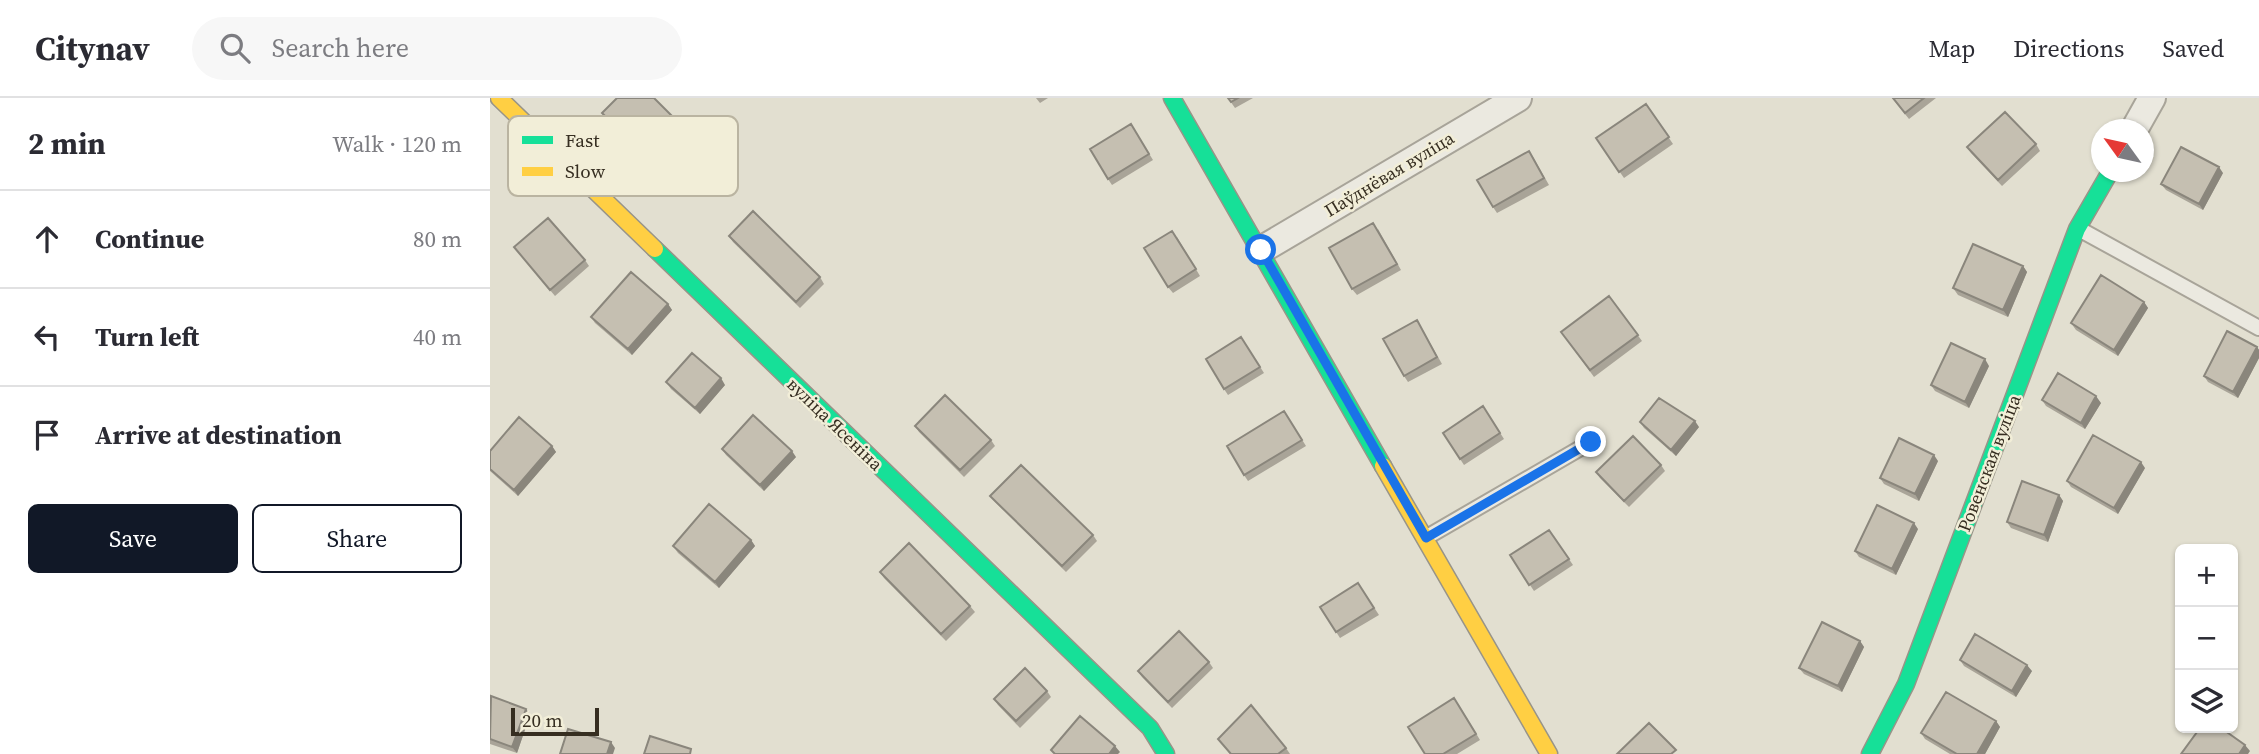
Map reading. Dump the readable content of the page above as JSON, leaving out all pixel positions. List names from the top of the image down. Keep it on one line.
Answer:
{"streets":{"street":["Паўднёвая вуліца","вуліца Ясеніна","Ровенская вуліца"]},"legend":["Fast","Slow"],"scale_bar":"20 m","north":"top left","page":{"header":"Citynav","search":"Search here","nav":["Map","Directions","Saved"],"heading":["2 min","Walk · 120 m"],"list":[["Continue","80 m"],["Turn left","40 m"],"Arrive at destination"],"buttons":["Save","Share"],"map_buttons":["+","−"],"scale":"20 m"}}
